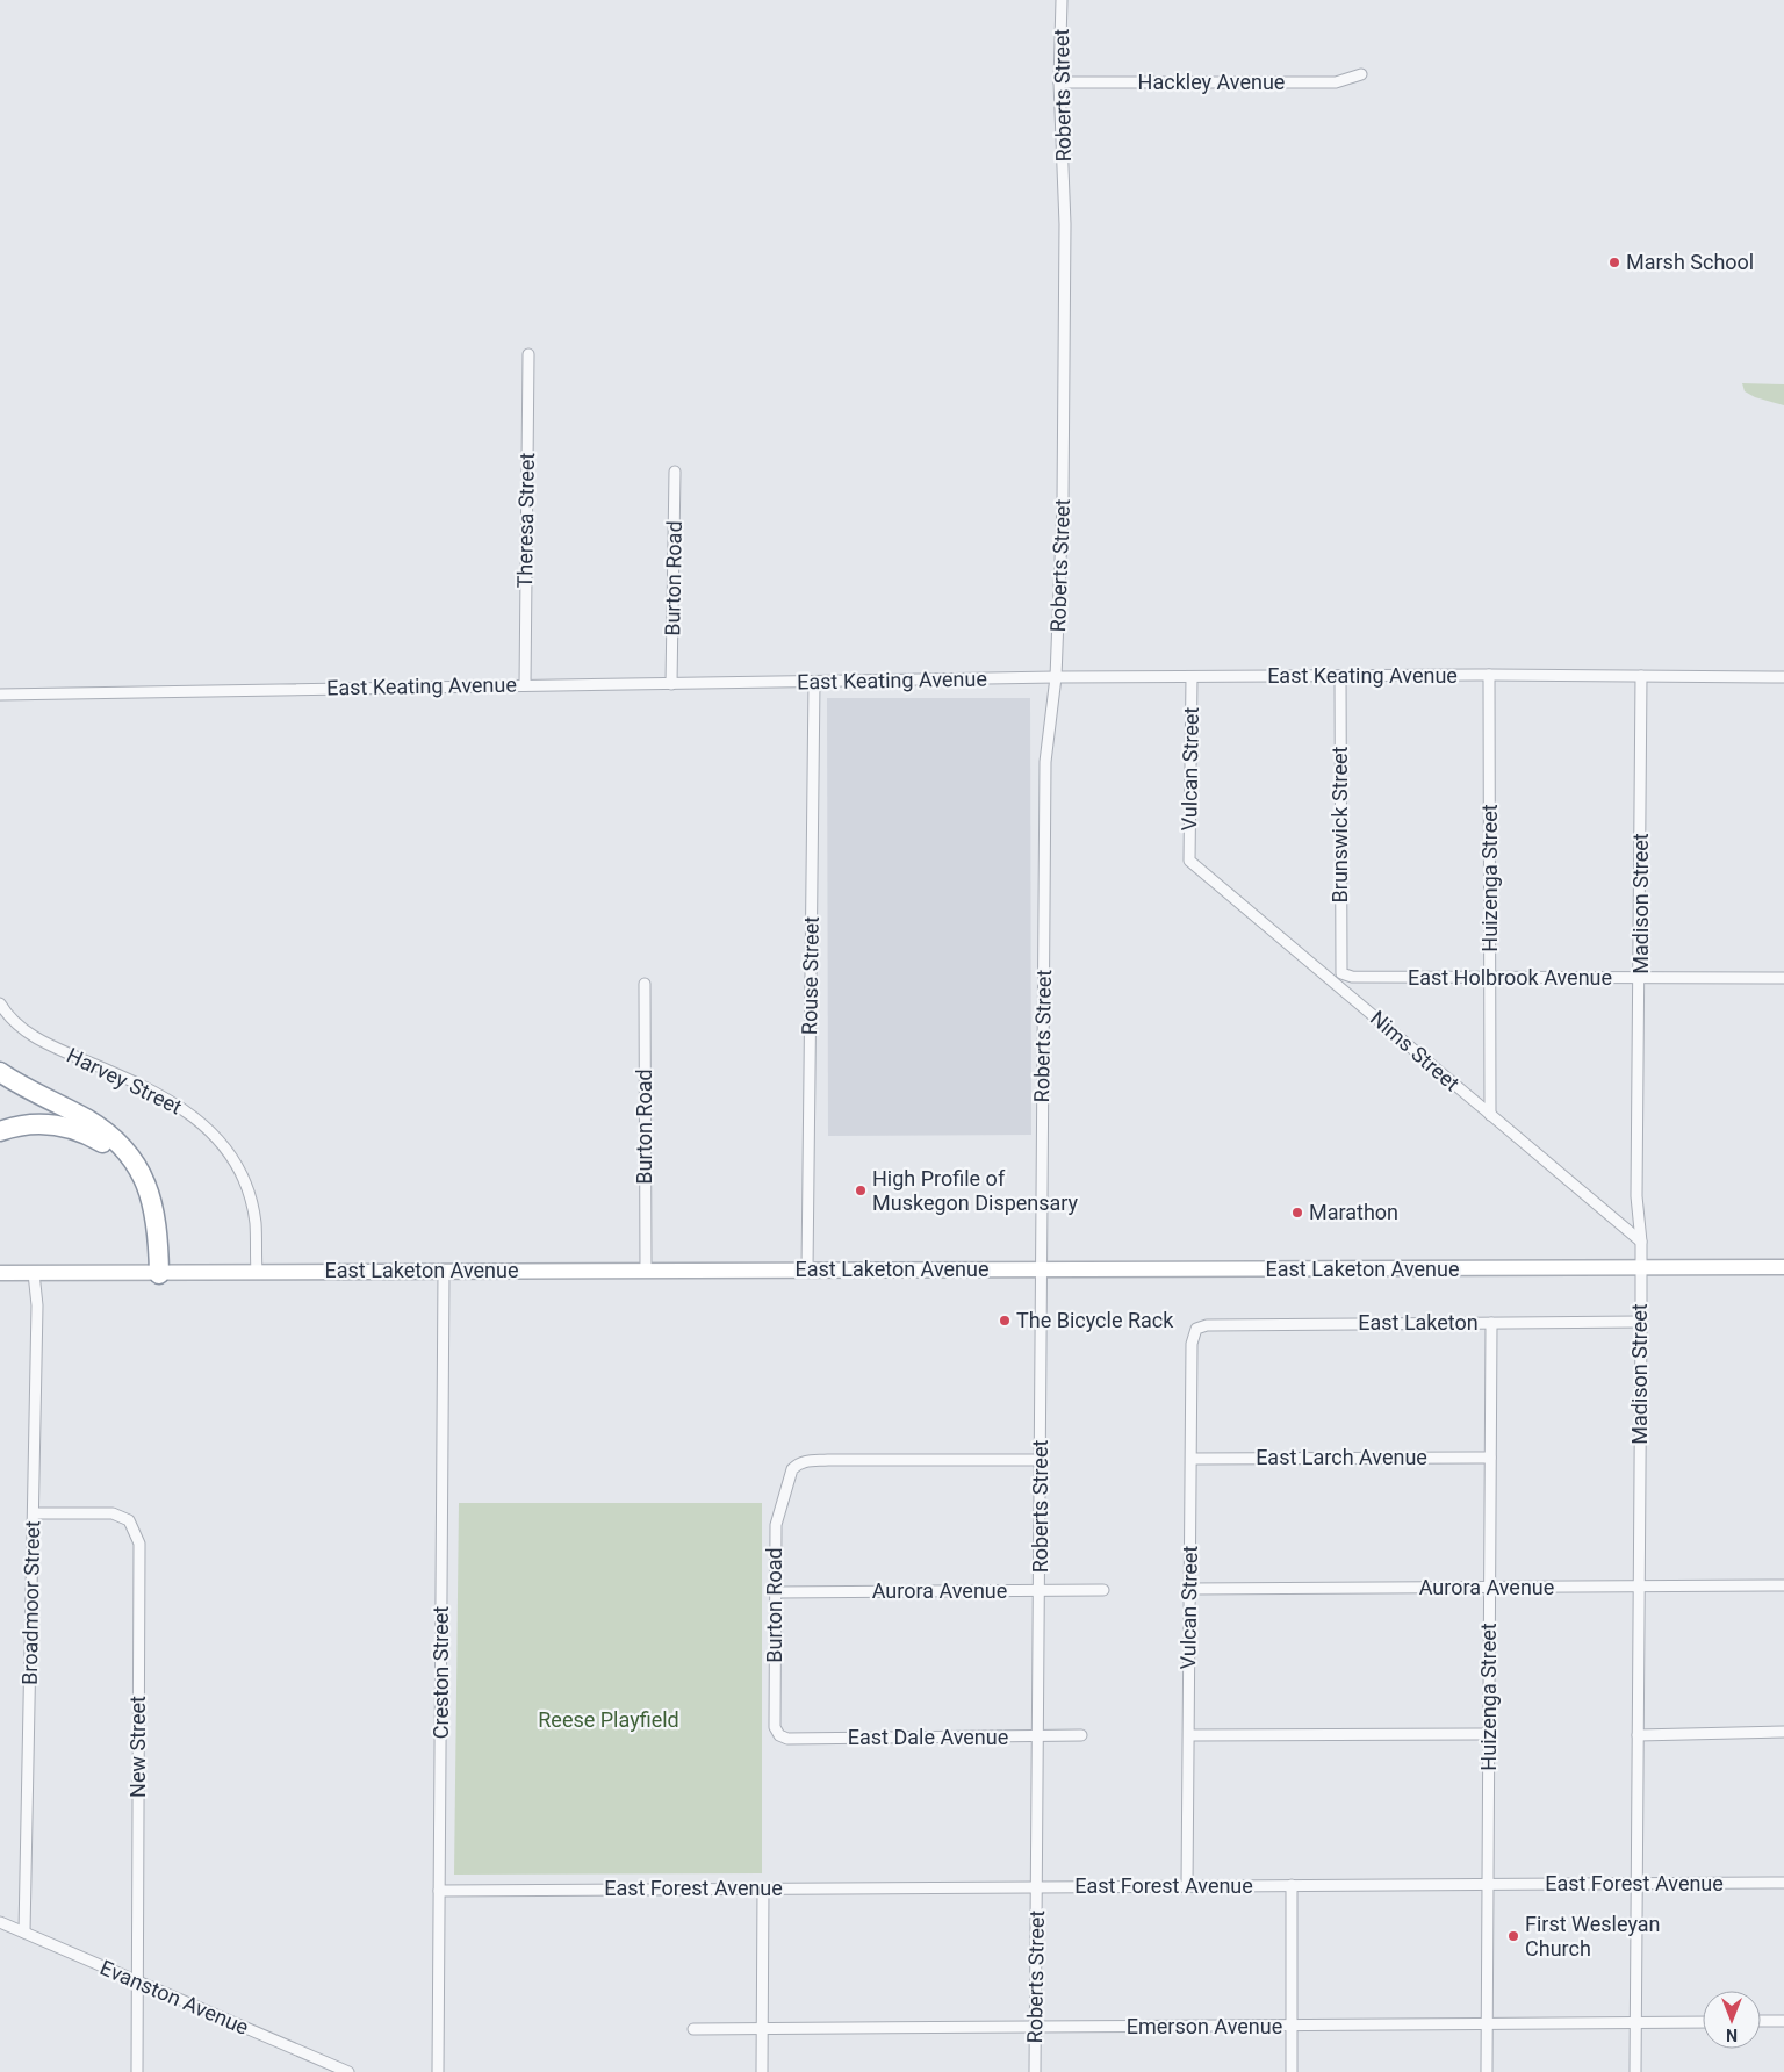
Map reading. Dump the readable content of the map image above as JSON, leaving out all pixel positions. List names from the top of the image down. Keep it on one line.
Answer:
{"streets":{"main road":["East Laketon Avenue"],"street":["Hackley Avenue","Roberts Street","Theresa Street","Burton Road","East Keating Avenue","Vulcan Street","Brunswick Street","Huizenga Street","Madison Street","Rouse Street","East Holbrook Avenue","Nims Street","Harvey Street","East Laketon","East Larch Avenue","Aurora Avenue","Broadmoor Street","Creston Street","East Dale Avenue","New Street","East Forest Avenue","Evanston Avenue","Emerson Avenue"]},"crossings":[["Hackley Avenue","Roberts Street"],["Roberts Street","Burton Road"],["Roberts Street","East Keating Avenue"],["Roberts Street","East Laketon Avenue"],["Roberts Street","Aurora Avenue"],["Roberts Street","East Dale Avenue"],["Roberts Street","East Forest Avenue"],["Roberts Street","Emerson Avenue"],["Theresa Street","East Keating Avenue"],["Burton Road","East Keating Avenue"],["Burton Road","East Laketon Avenue"],["Burton Road","Aurora Avenue"],["Burton Road","East Dale Avenue"],["East Keating Avenue","Vulcan Street"],["East Keating Avenue","Brunswick Street"],["East Keating Avenue","Huizenga Street"],["East Keating Avenue","Madison Street"],["East Keating Avenue","Rouse Street"],["Vulcan Street","Nims Street"],["Vulcan Street","East Laketon"],["Vulcan Street","East Larch Avenue"],["Vulcan Street","Aurora Avenue"],["Vulcan Street","East Forest Avenue"],["Brunswick Street","East Holbrook Avenue"],["Huizenga Street","East Holbrook Avenue"],["Huizenga Street","Nims Street"],["Huizenga Street","East Laketon"],["Huizenga Street","East Larch Avenue"],["Huizenga Street","Aurora Avenue"],["Huizenga Street","East Forest Avenue"],["Huizenga Street","Emerson Avenue"],["Madison Street","East Holbrook Avenue"],["Madison Street","Nims Street"],["Madison Street","East Laketon Avenue"],["Madison Street","East Laketon"],["Madison Street","Aurora Avenue"],["Madison Street","East Forest Avenue"],["Madison Street","Emerson Avenue"],["Rouse Street","East Laketon Avenue"],["Harvey Street","East Laketon Avenue"],["East Laketon Avenue","Broadmoor Street"],["East Laketon Avenue","Creston Street"],["Broadmoor Street","New Street"],["Broadmoor Street","Evanston Avenue"],["Creston Street","East Forest Avenue"],["New Street","Evanston Avenue"]],"parks":["Reese Playfield"],"places":["Marsh School","High Profile of Muskegon Dispensary","Marathon","The Bicycle Rack","First Wesleyan Church"],"north":"bottom"}
